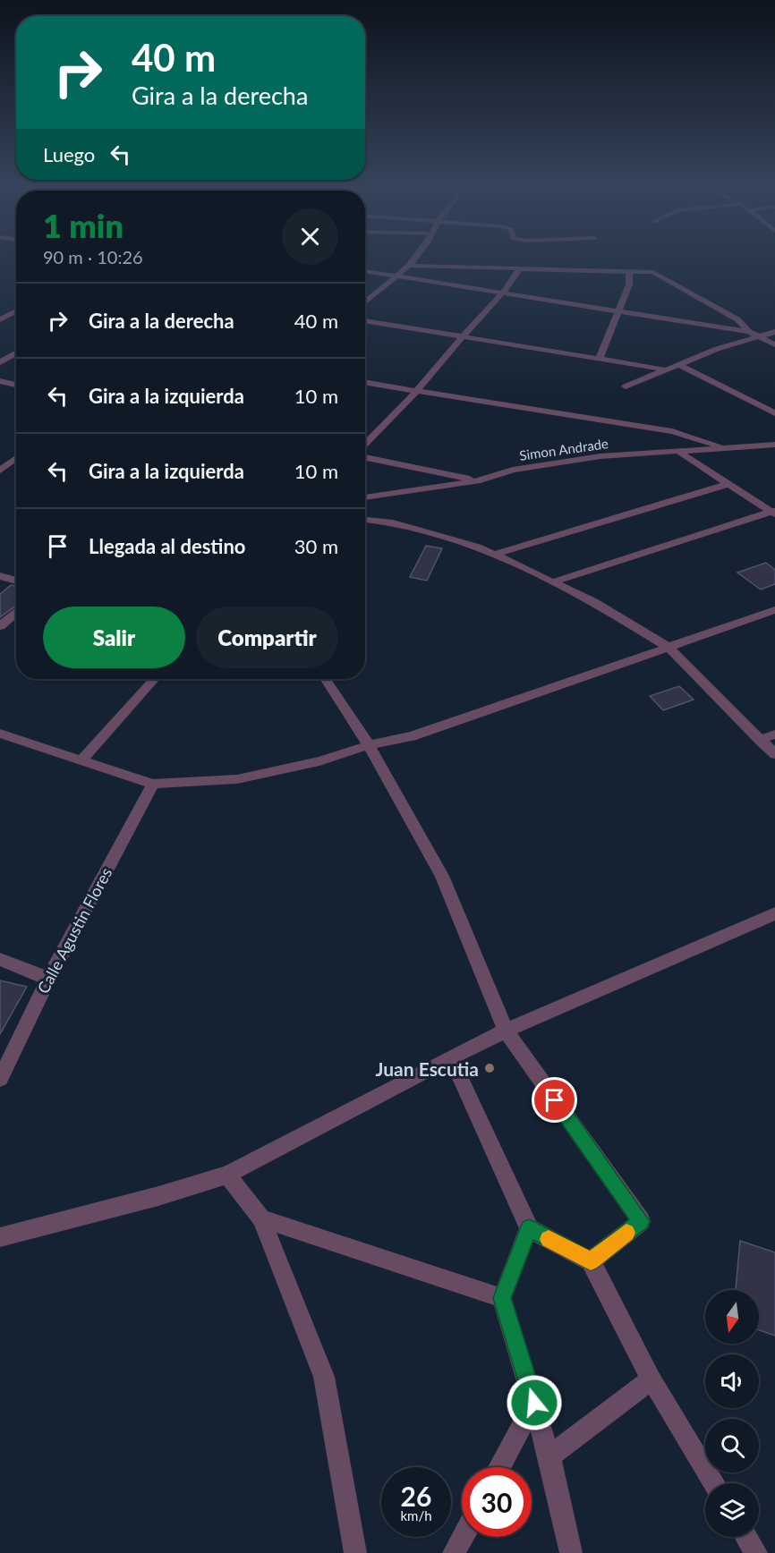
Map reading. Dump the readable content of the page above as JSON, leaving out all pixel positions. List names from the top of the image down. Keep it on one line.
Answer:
{"streets":{"street":["Simon Andrade","Calle Agustin Flores"]},"places":["Juan Escutia"],"north":"bottom","page":{"turn":["40 m","Gira a la derecha"],"then":"Luego","heading":["1 min","90 m · 10:26"],"list":[{"name":"Gira a la derecha","value":"40 m"},{"name":"Gira a la izquierda","value":"10 m"},{"name":"Gira a la izquierda","value":"10 m"},{"name":"Llegada al destino","value":"30 m"}],"buttons":["Salir","Compartir"],"speed":"26 km/h","limit":"30"}}
